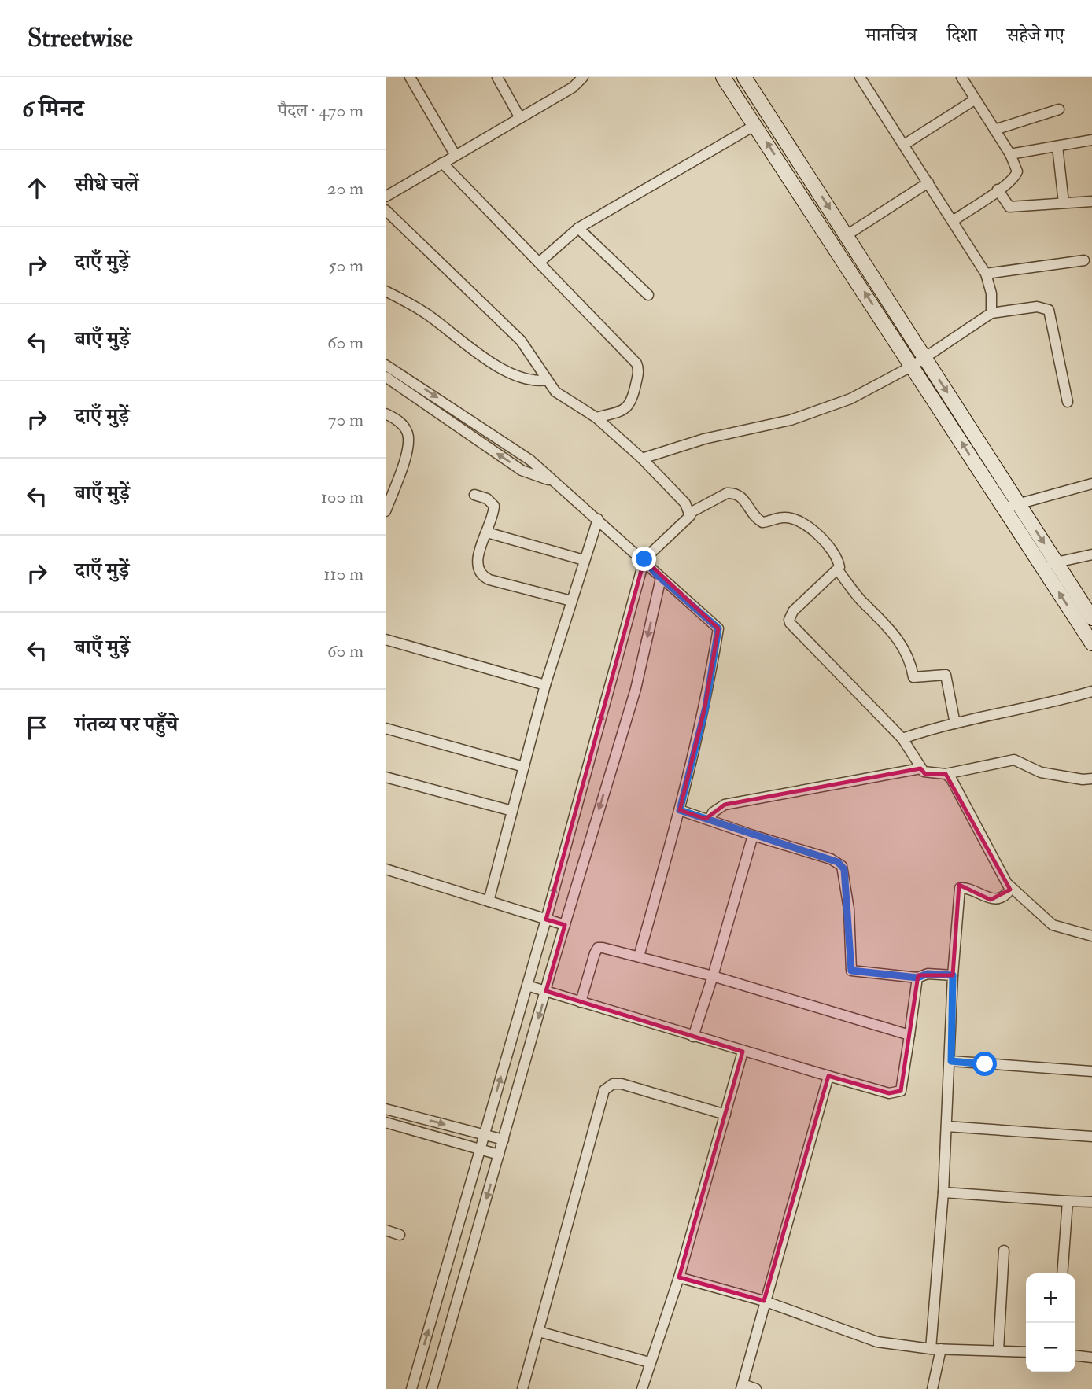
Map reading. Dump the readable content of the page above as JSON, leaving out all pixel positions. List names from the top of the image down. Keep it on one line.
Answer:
{"page":{"header":"Streetwise","nav":["मानचित्र","दिशा","सहेजे गए"],"heading":["6 मिनट","पैदल · 470 m"],"list":[["सीधे चलें","20 m"],["दाएँ मुड़ें","50 m"],["बाएँ मुड़ें","60 m"],["दाएँ मुड़ें","70 m"],["बाएँ मुड़ें","100 m"],["दाएँ मुड़ें","110 m"],["बाएँ मुड़ें","60 m"],"गंतव्य पर पहुँचे"],"map_buttons":["+","−"]}}
